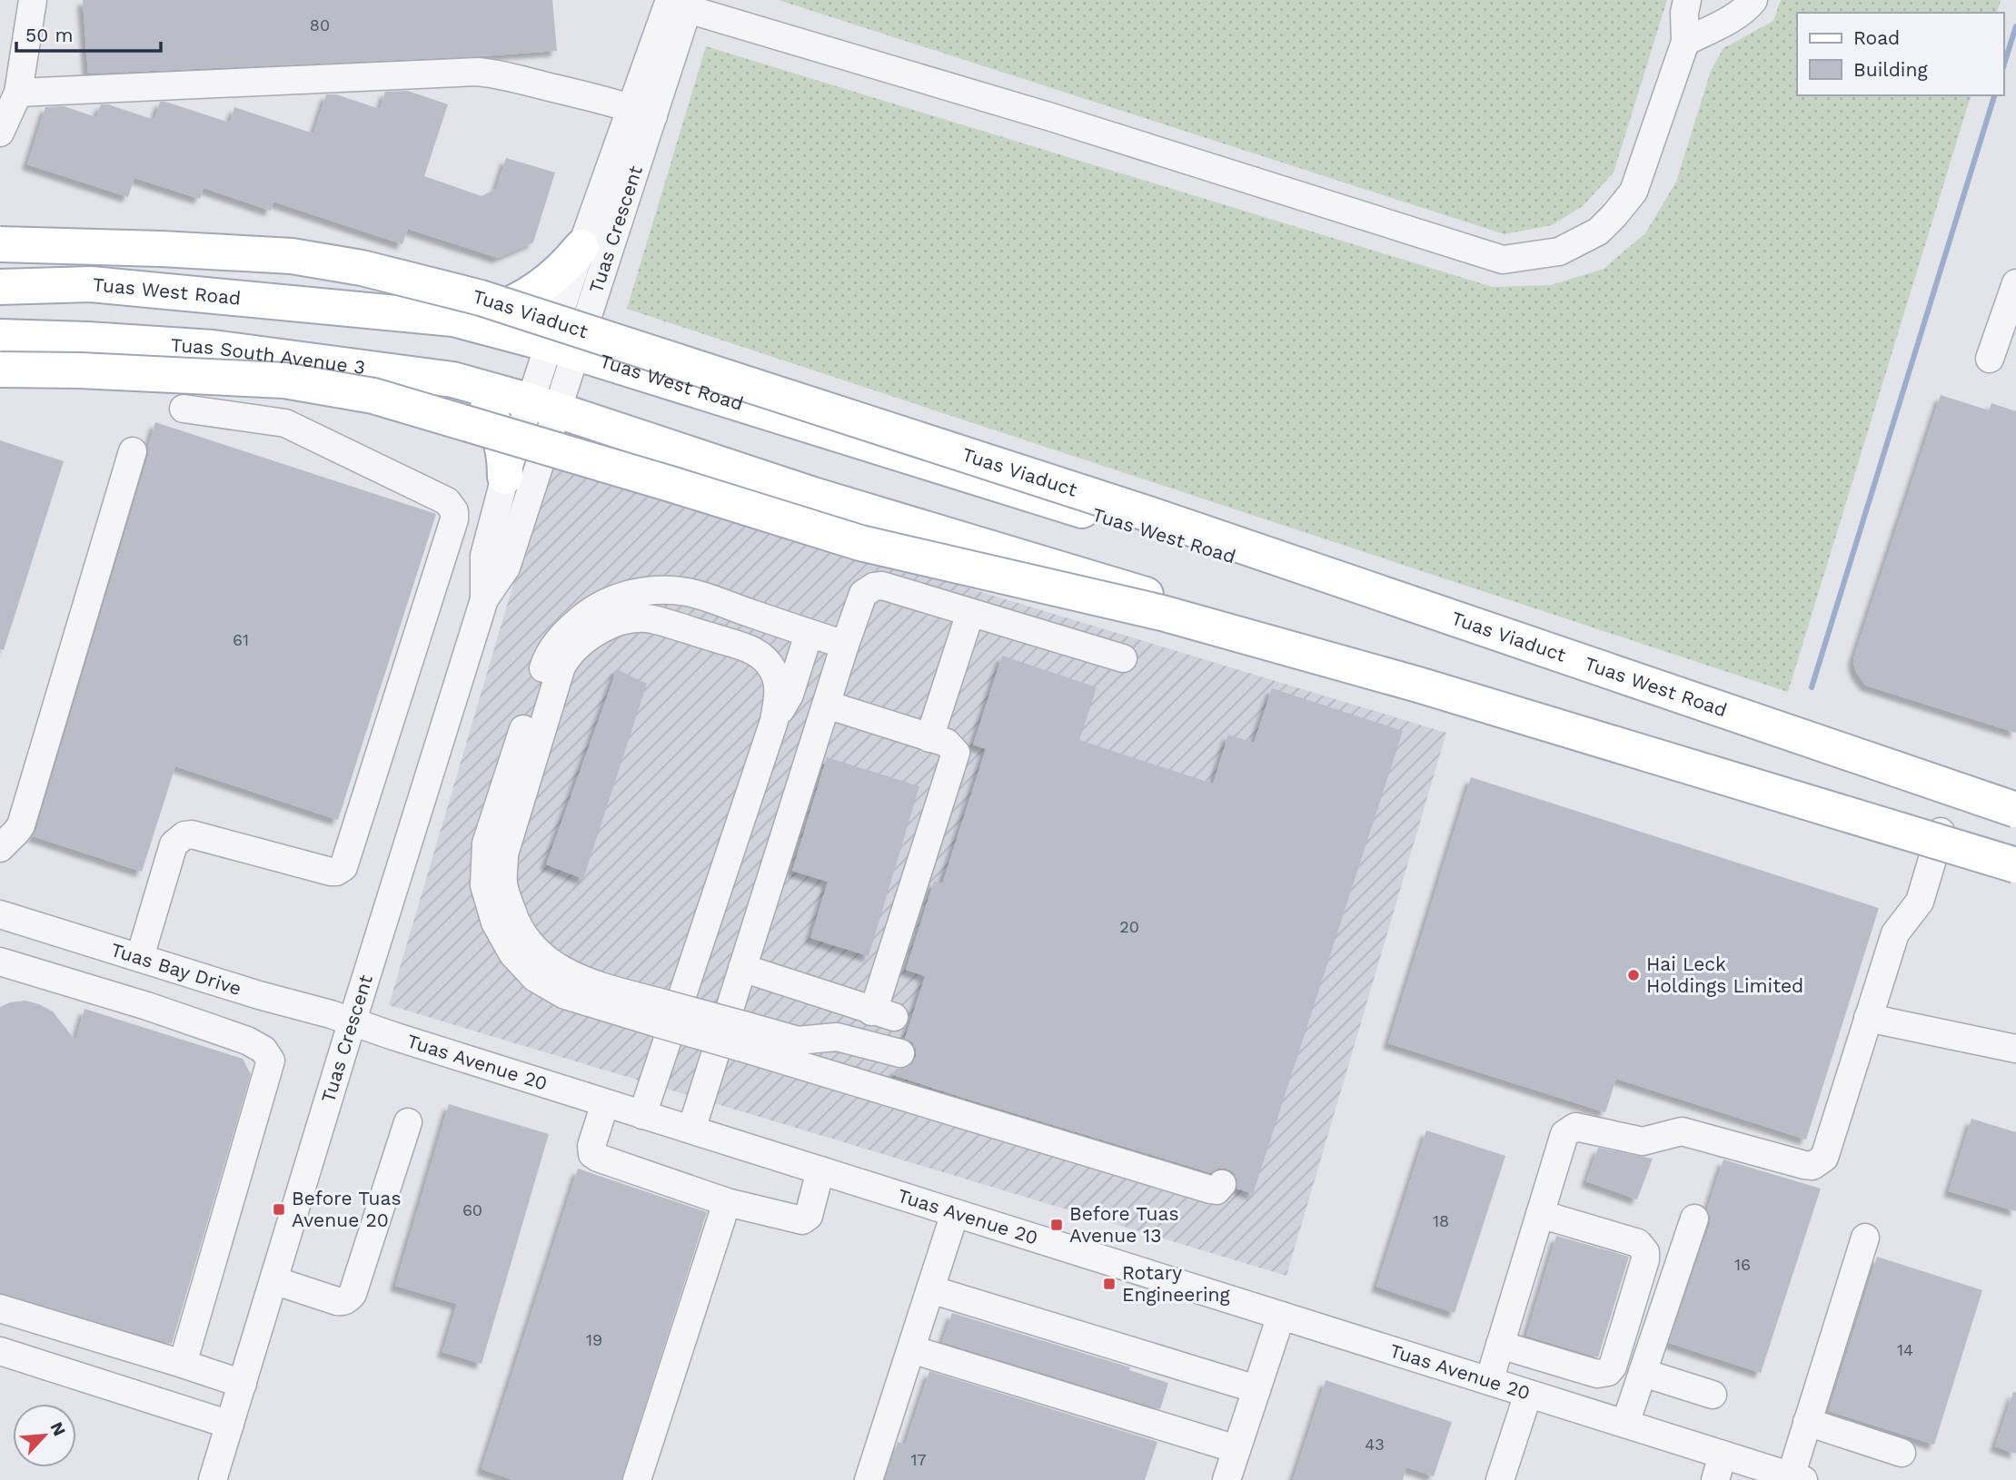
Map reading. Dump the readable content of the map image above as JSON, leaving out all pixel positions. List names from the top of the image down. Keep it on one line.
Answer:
{"streets":{"main road":["Tuas West Road","Tuas Viaduct","Tuas South Avenue 3"],"street":["Tuas Crescent","Tuas Bay Drive","Tuas Avenue 20"]},"crossings":[["Tuas Crescent","Tuas West Road"],["Tuas Crescent","Tuas South Avenue 3"],["Tuas Crescent","Tuas Bay Drive"],["Tuas Crescent","Tuas Avenue 20"],["Tuas Bay Drive","Tuas Avenue 20"]],"places":{"other":["Hai Leck Holdings Limited"],"transit":["Before Tuas Avenue 20","Before Tuas Avenue 13","Rotary Engineering"]},"house_numbers":["80","61","20","60","18","16","19","14","43","17"],"legend":["Road","Building"],"scale_bar":"50 m","north":"top right"}
